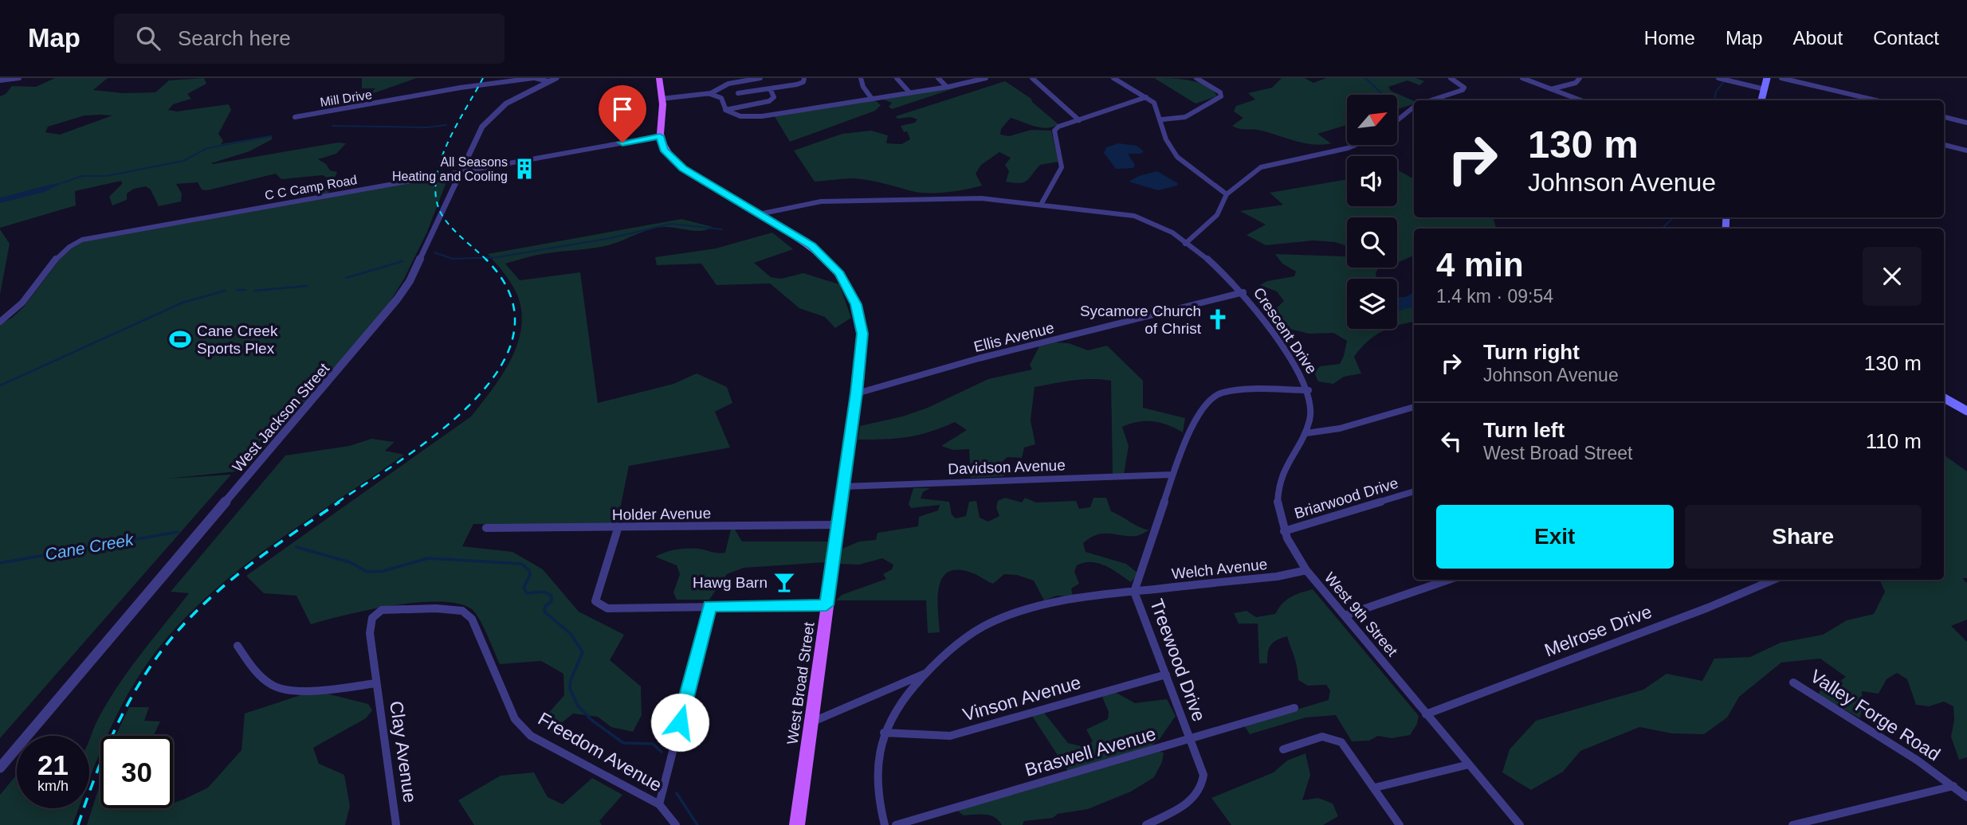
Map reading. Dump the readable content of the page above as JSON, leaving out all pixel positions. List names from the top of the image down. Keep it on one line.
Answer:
{"streets":{"main road":["West Broad Street"],"street":["Mill Drive","C C Camp Road","Crescent Drive","Ellis Avenue","West Jackson Street","Davidson Avenue","Briarwood Drive","Holder Avenue","Welch Avenue","West 9th Street","Melrose Drive","Treewood Drive","Vinson Avenue","Valley Forge Road","Clay Avenue","Freedom Avenue","Braswell Avenue"]},"crossings":[["Mill Drive","West Jackson Street"],["C C Camp Road","West Jackson Street"],["C C Camp Road","West Broad Street"],["Crescent Drive","Ellis Avenue"],["Crescent Drive","Davidson Avenue"],["Crescent Drive","Welch Avenue"],["Crescent Drive","West 9th Street"],["Crescent Drive","Treewood Drive"],["Crescent Drive","West Broad Street"],["Ellis Avenue","West Broad Street"],["Davidson Avenue","West Broad Street"],["Briarwood Drive","West 9th Street"],["Holder Avenue","West Broad Street"],["Welch Avenue","West 9th Street"],["Welch Avenue","Treewood Drive"],["West 9th Street","Melrose Drive"],["Treewood Drive","Vinson Avenue"],["Treewood Drive","Braswell Avenue"],["Clay Avenue","Freedom Avenue"]],"water":["Cane Creek"],"places":{"building":["All Seasons Heating and Cooling"],"church":["Sycamore Church of Christ"],"sports":["Cane Creek Sports Plex"],"bar":["Hawg Barn"]},"north":"top right","page":{"header":"Map","search":"Search here","nav":["Home","Map","About","Contact"],"turn":["130 m","Johnson Avenue"],"heading":["4 min","1.4 km · 09:54"],"list":[{"name":"Turn right","note":"Johnson Avenue","value":"130 m"},{"name":"Turn left","note":"West Broad Street","value":"110 m"}],"buttons":["Exit","Share"],"speed":"21 km/h","limit":"30"}}
